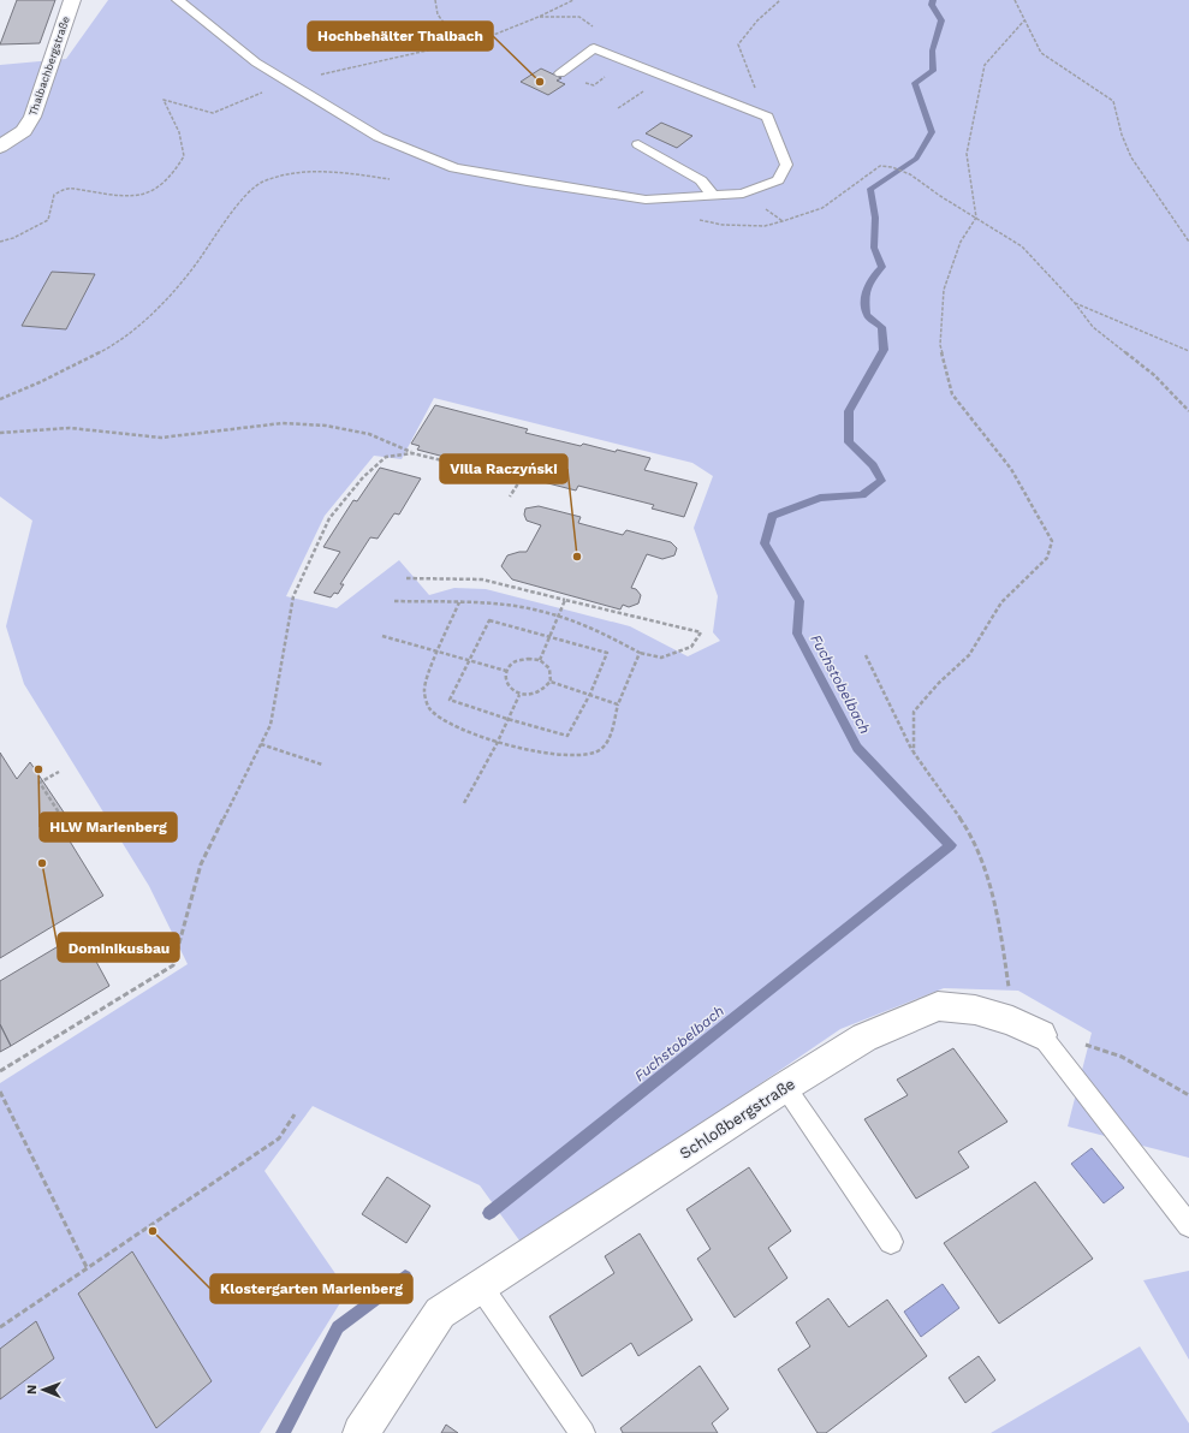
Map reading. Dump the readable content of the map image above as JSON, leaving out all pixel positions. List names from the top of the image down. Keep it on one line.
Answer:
{"streets":{"street":["Thalbachbergstraße","Schloßbergstraße"]},"water":["Fuchstobelbach"],"places":["Hochbehälter Thalbach","Villa Raczyński","HLW Marienberg","Dominikusbau","Klostergarten Marienberg"],"north":"left"}
